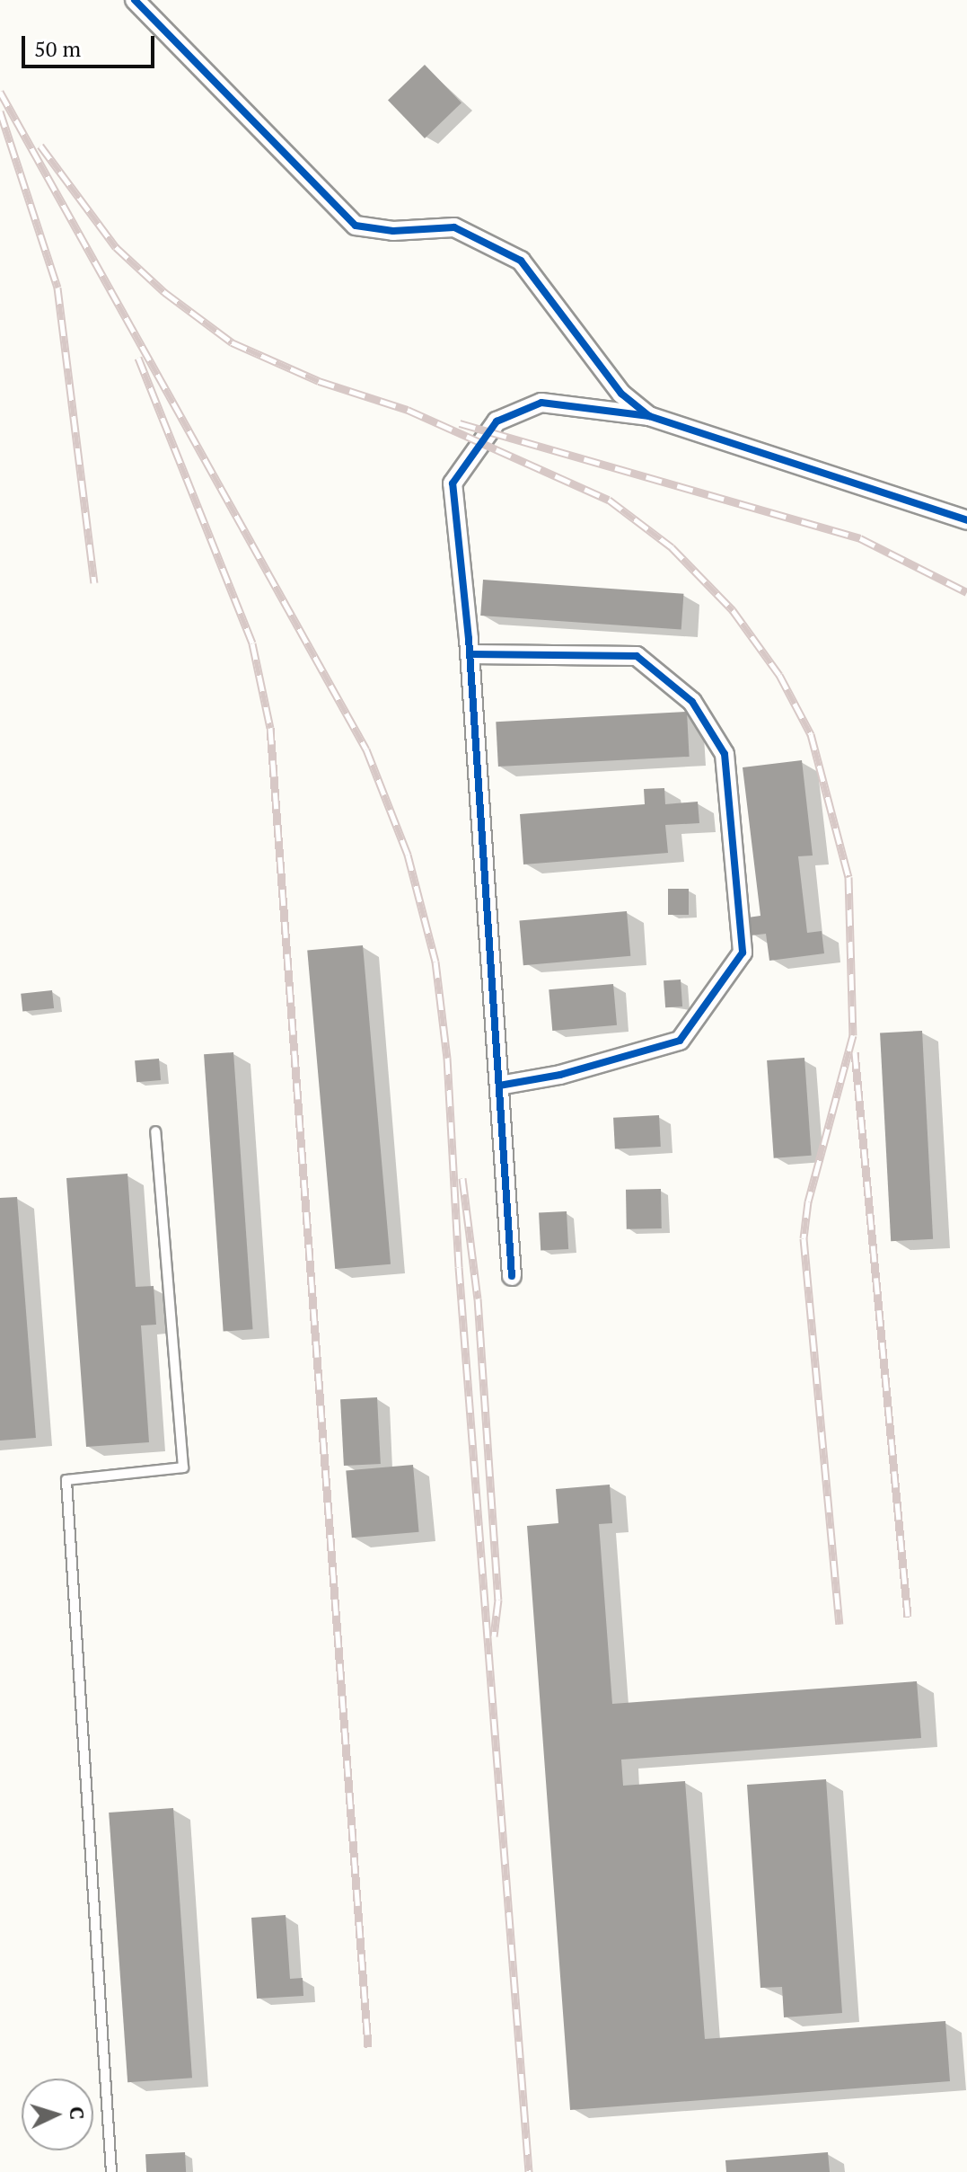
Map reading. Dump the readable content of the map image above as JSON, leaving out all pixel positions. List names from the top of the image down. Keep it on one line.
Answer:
{"scale_bar":"50 m","north":"right"}
